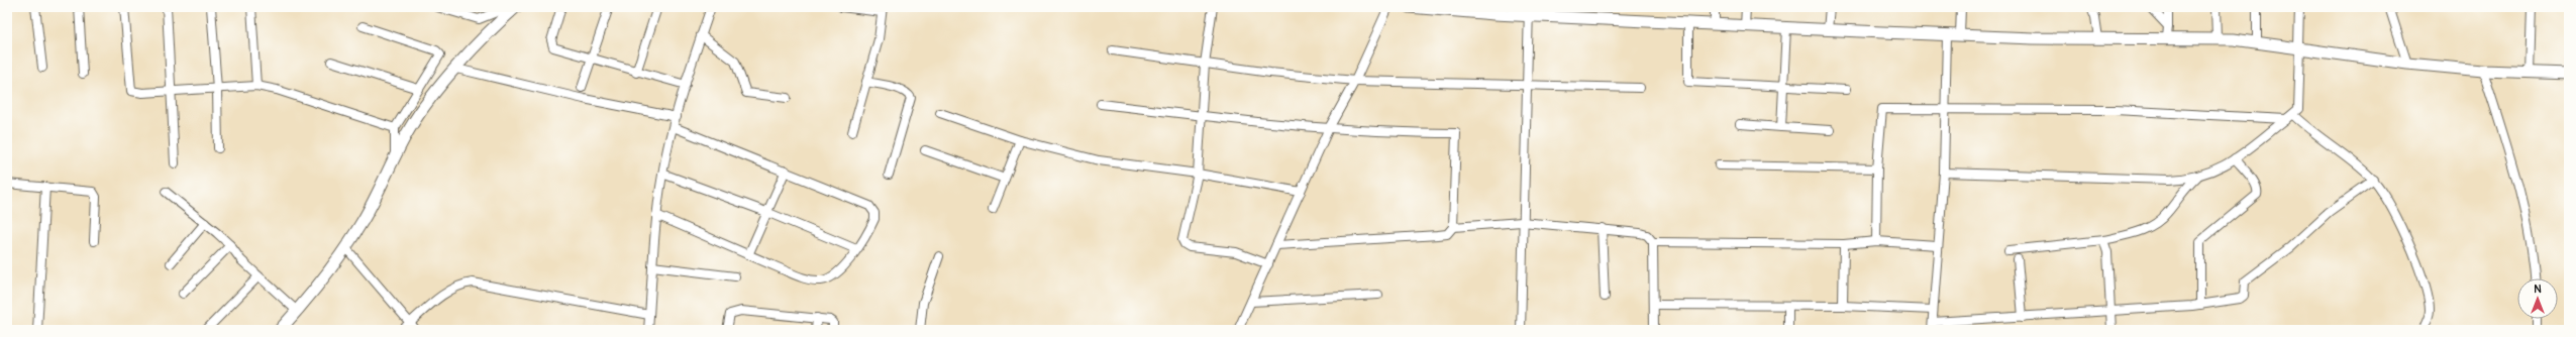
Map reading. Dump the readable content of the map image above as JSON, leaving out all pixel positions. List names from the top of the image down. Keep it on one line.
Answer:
{"north":"top"}
